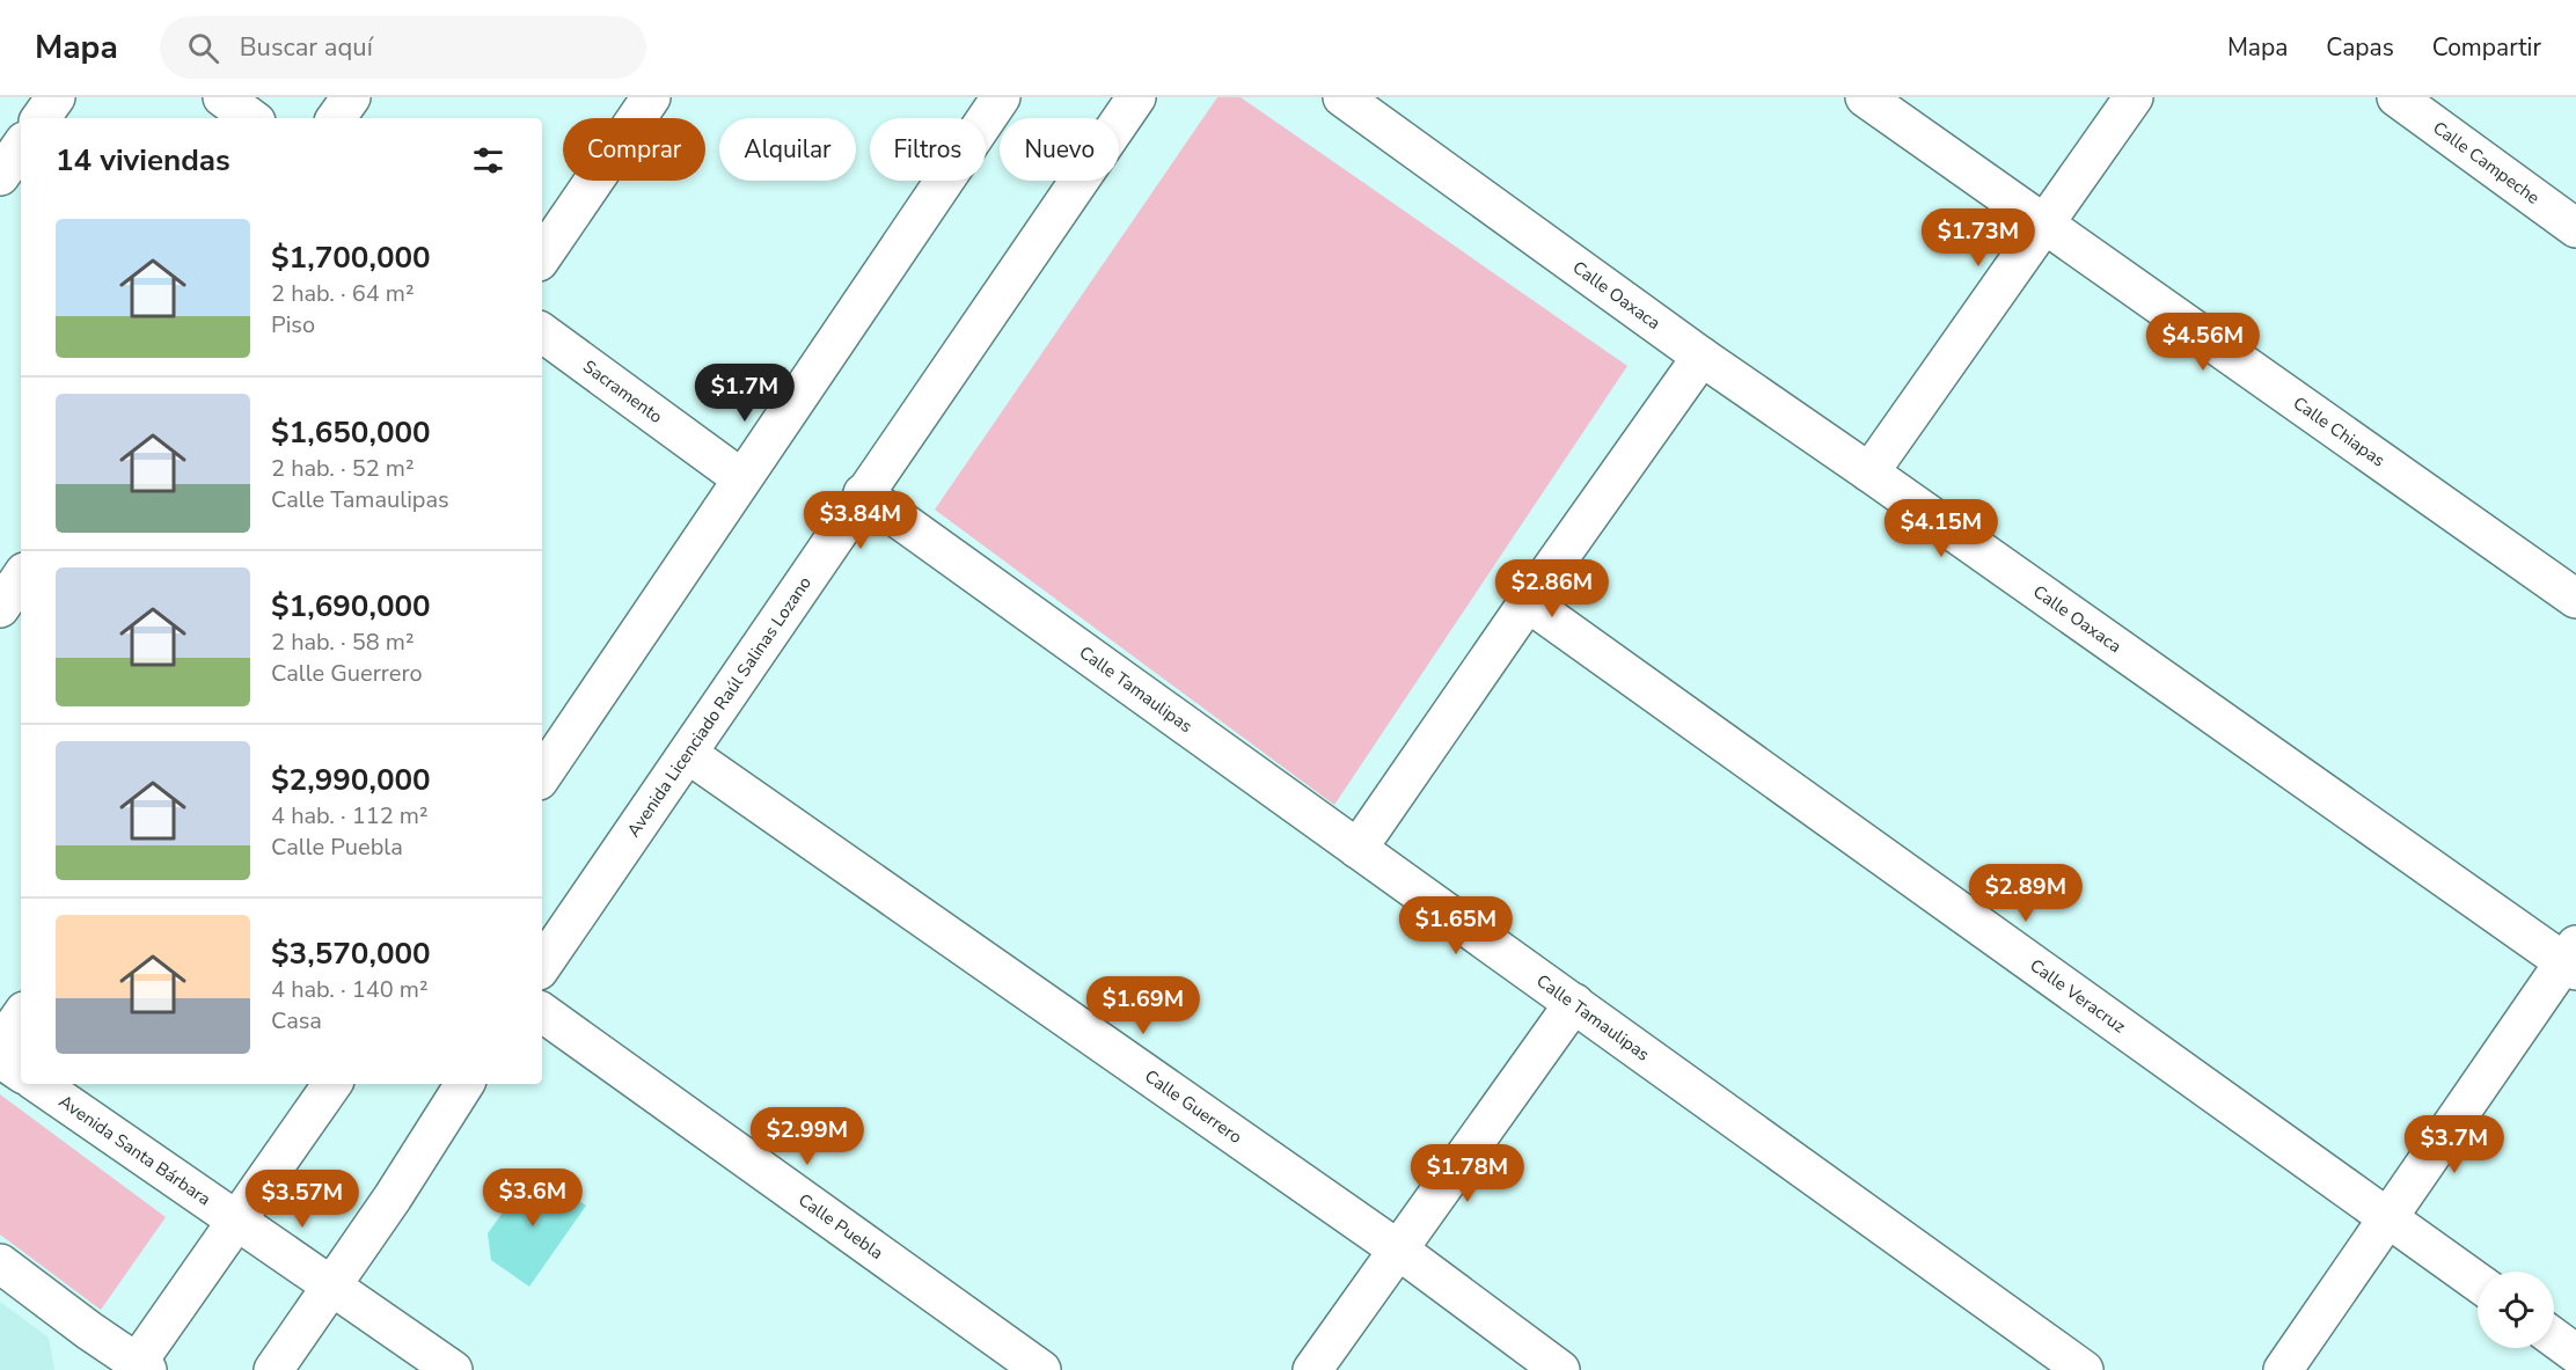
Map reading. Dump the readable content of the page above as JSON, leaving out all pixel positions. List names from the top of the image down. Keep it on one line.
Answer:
{"streets":{"street":["Calle Campeche","Calle Oaxaca","Sacramento","Calle Chiapas","Calle Tamaulipas","Avenida Licenciado Raúl Salinas Lozano","Calle Veracruz","Calle Guerrero","Avenida Santa Bárbara","Calle Puebla"]},"crossings":[["Calle Tamaulipas","Avenida Licenciado Raúl Salinas Lozano"],["Avenida Licenciado Raúl Salinas Lozano","Calle Guerrero"]],"page":{"header":"Mapa","search":"Buscar aquí","nav":["Mapa","Capas","Compartir"],"chip":["Comprar","Alquilar","Filtros","Nuevo"],"heading":"14 viviendas","list":[{"name":"$1,700,000","note":"2 hab. · 64 m² · Piso"},{"name":"$1,650,000","note":"2 hab. · 52 m² · Calle Tamaulipas"},{"name":"$1,690,000","note":"2 hab. · 58 m² · Calle Guerrero"},{"name":"$2,990,000","note":"4 hab. · 112 m² · Calle Puebla"},{"name":"$3,570,000","note":"4 hab. · 140 m² · Casa"}],"price":["$1.73M","$4.56M","$1.7M","$3.84M","$4.15M","$2.86M","$2.89M","$1.65M","$1.69M","$2.99M","$3.7M","$1.78M","$3.6M","$3.57M"]}}
